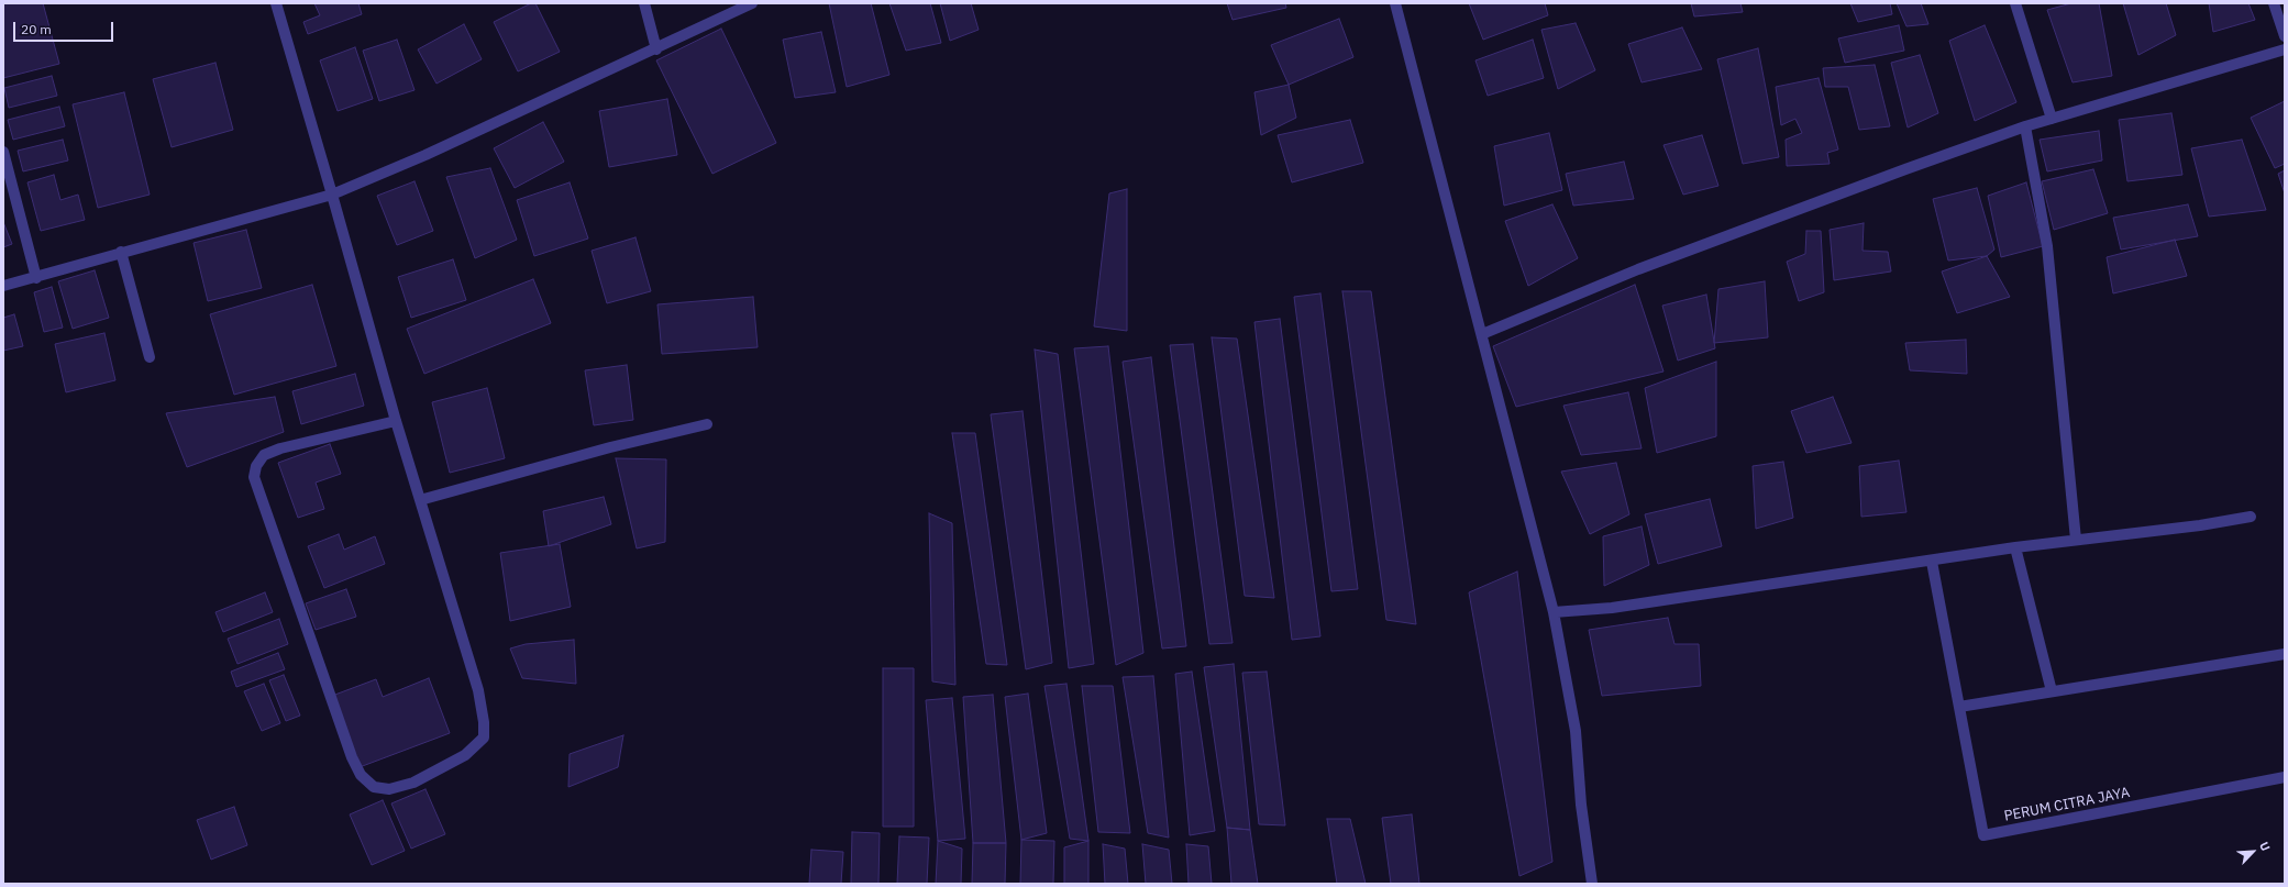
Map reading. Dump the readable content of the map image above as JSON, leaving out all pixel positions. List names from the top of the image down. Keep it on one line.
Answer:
{"streets":{"street":["PERUM CITRA JAYA"]},"scale_bar":"20 m","north":"top right"}
